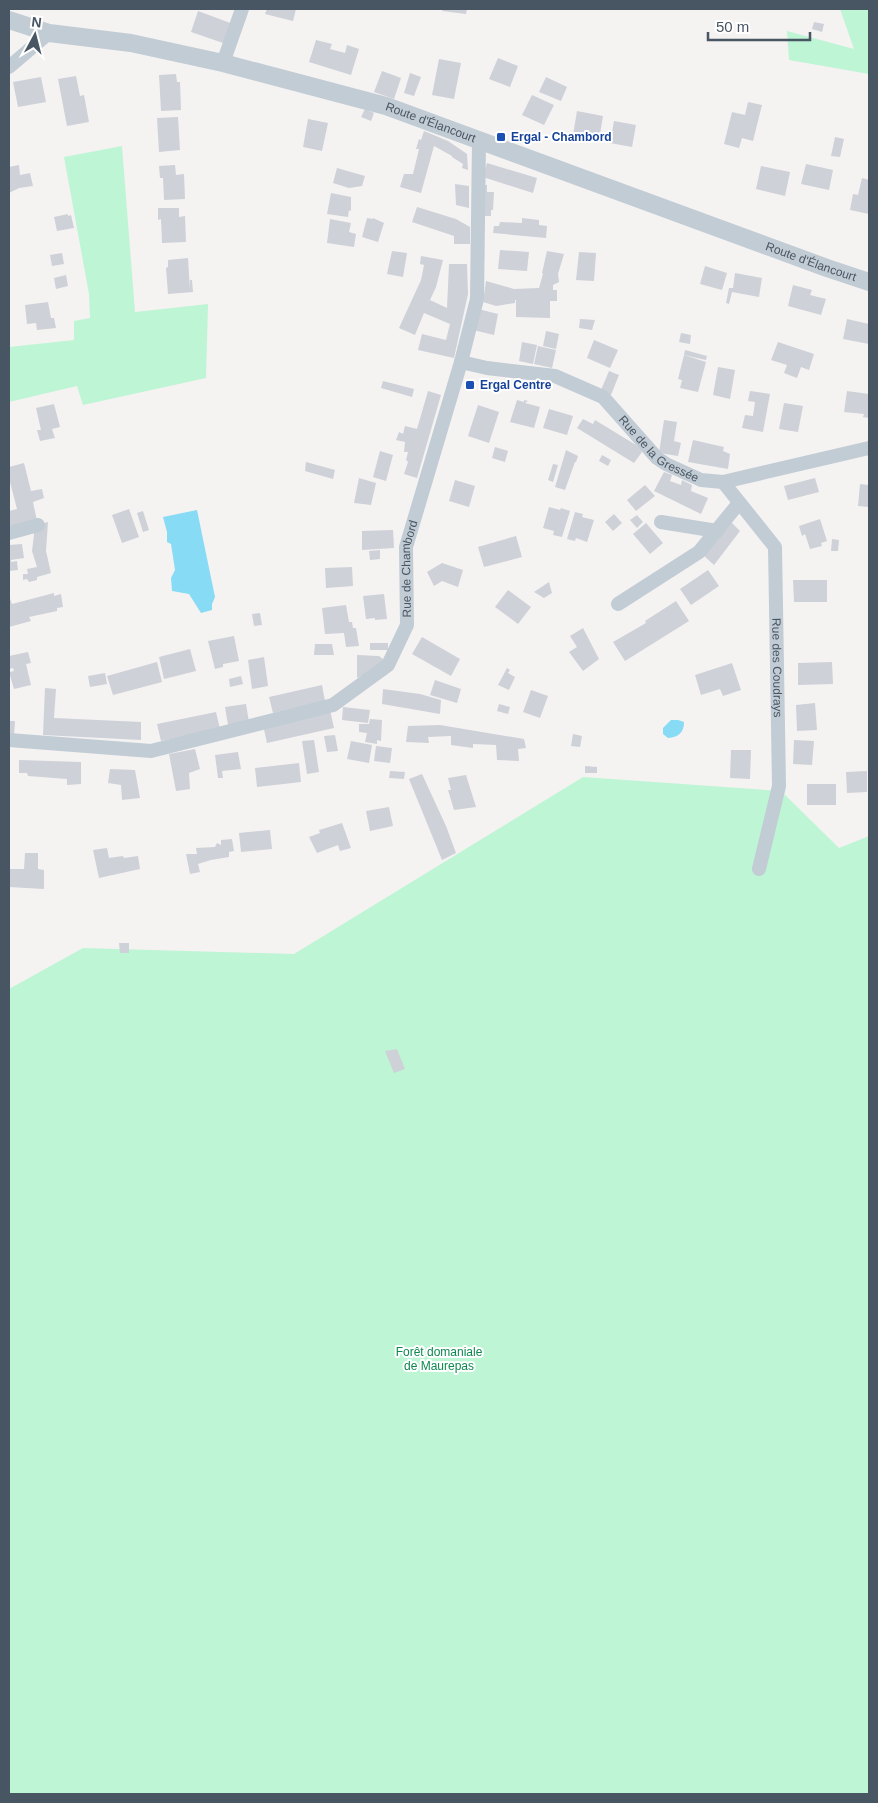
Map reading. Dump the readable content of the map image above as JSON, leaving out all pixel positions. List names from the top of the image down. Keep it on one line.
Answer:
{"streets":{"street":["Route d'Élancourt","Rue de la Gressée","Rue de Chambord","Rue des Coudrays"]},"crossings":[["Route d'Élancourt","Rue de Chambord"],["Rue de la Gressée","Rue de Chambord"],["Rue de la Gressée","Rue des Coudrays"]],"parks":["Forêt domaniale de Maurepas"],"places":{"transit":["Ergal - Chambord","Ergal Centre"]},"scale_bar":"50 m","north":"top"}
